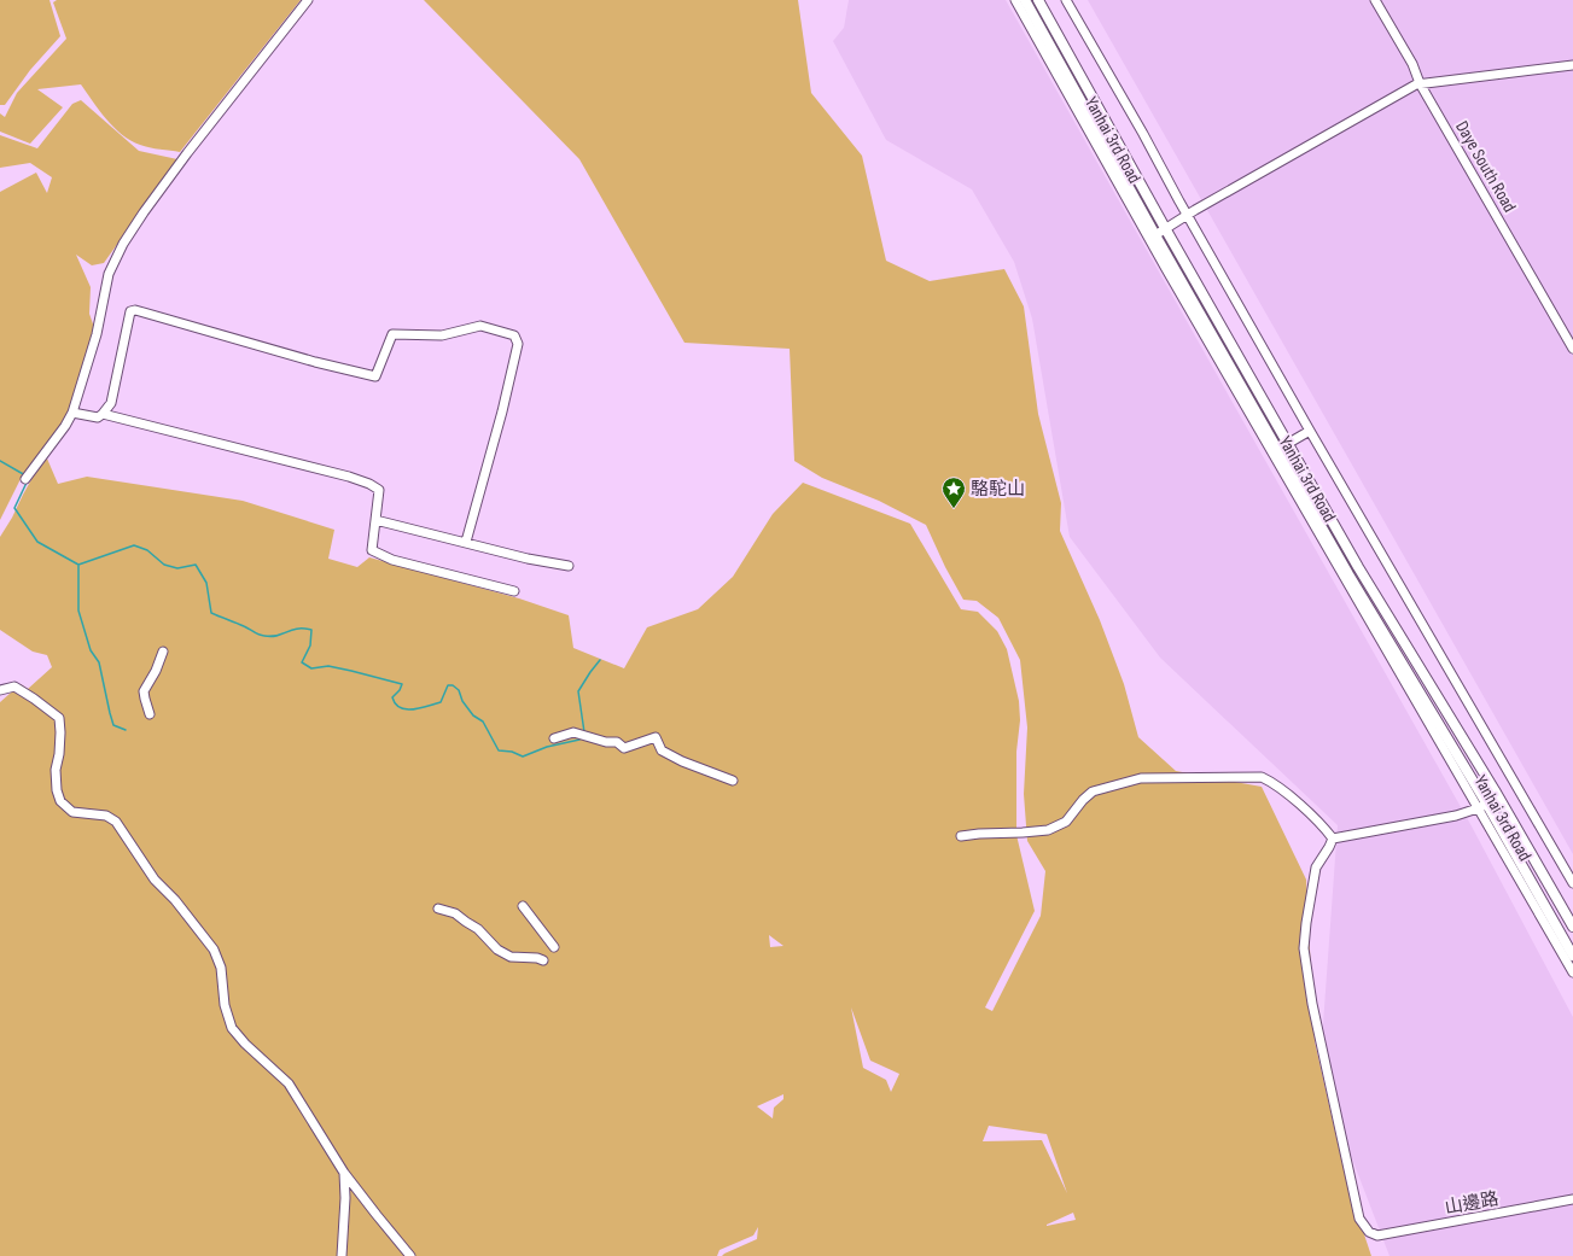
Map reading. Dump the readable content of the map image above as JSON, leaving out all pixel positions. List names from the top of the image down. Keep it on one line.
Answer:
{"streets":{"main road":["Yanhai 3rd Road"],"street":["Daye South Road","山邊路"]},"places":{"place":["駱駝山"]}}
